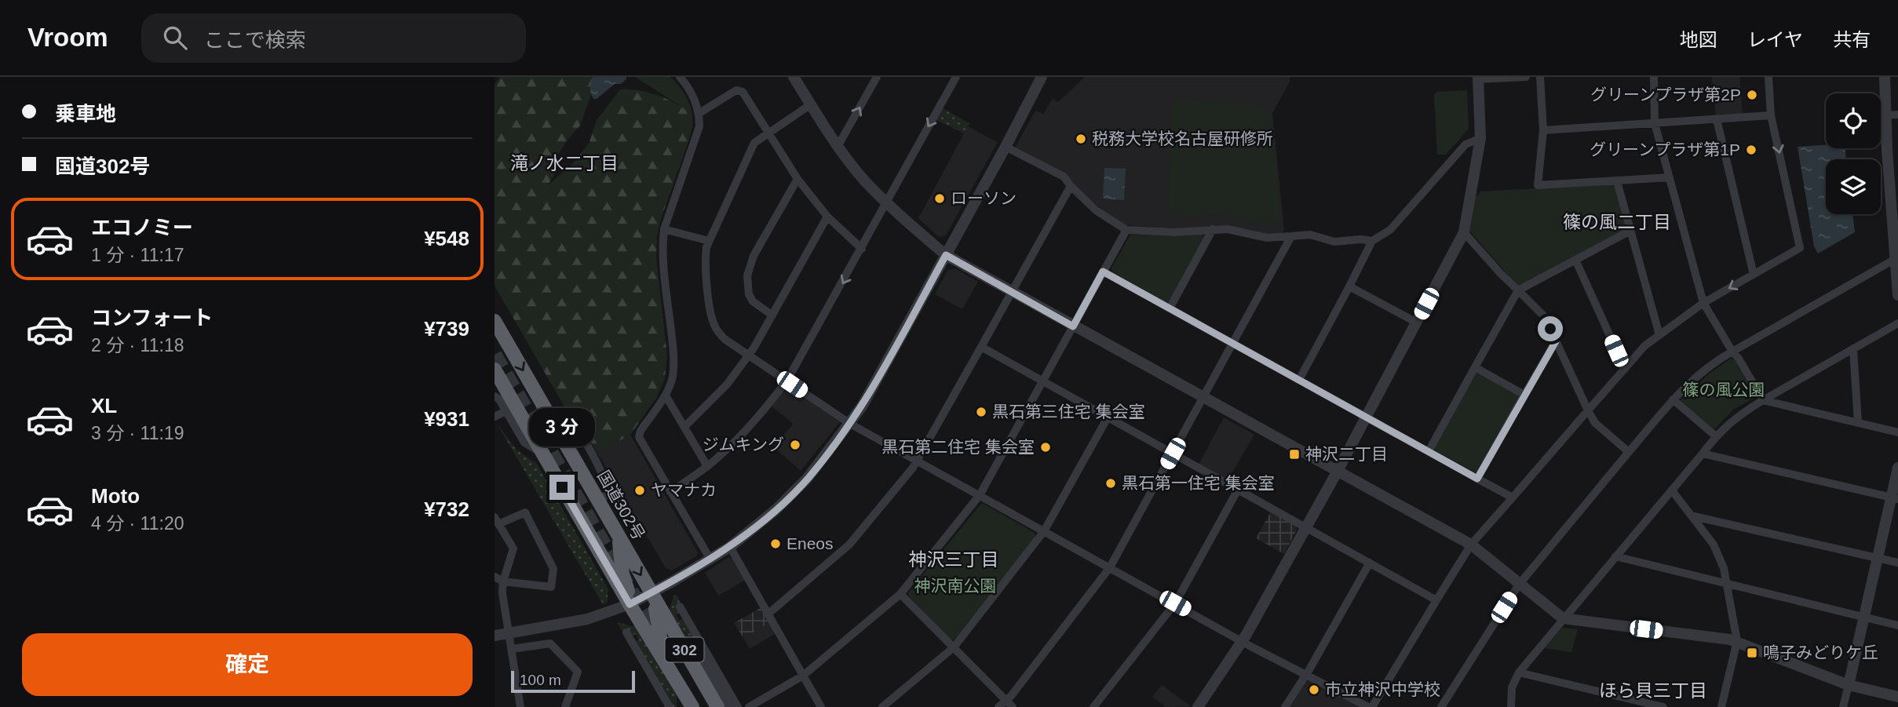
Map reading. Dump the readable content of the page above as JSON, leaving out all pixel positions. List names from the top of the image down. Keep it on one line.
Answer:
{"streets":{"highway":["国道302号","302"]},"districts":["滝ノ水二丁目","篠の風二丁目","神沢三丁目","ほら貝三丁目"],"parks":["篠の風公園","神沢南公園"],"places":{"other":["グリーンプラザ第2P","税務大学校名古屋研修所","グリーンプラザ第1P","ローソン","黒石第三住宅 集会室","ジムキング","黒石第二住宅 集会室","黒石第一住宅 集会室","ヤマナカ","Eneos","市立神沢中学校"],"transit":["神沢二丁目","鳴子みどりケ丘"]},"scale_bar":"100 m","page":{"header":"Vroom","search":"ここで検索","nav":["地図","レイヤ","共有"],"banner":["乗車地","国道302号"],"list":[{"name":"エコノミー","note":"1 分 · 11:17","value":"¥548"},{"name":"コンフォート","note":"2 分 · 11:18","value":"¥739"},{"name":"XL","note":"3 分 · 11:19","value":"¥931"},{"name":"Moto","note":"4 分 · 11:20","value":"¥732"}],"bubble":"3 分","buttons":"確定","scale":"100 m"}}
